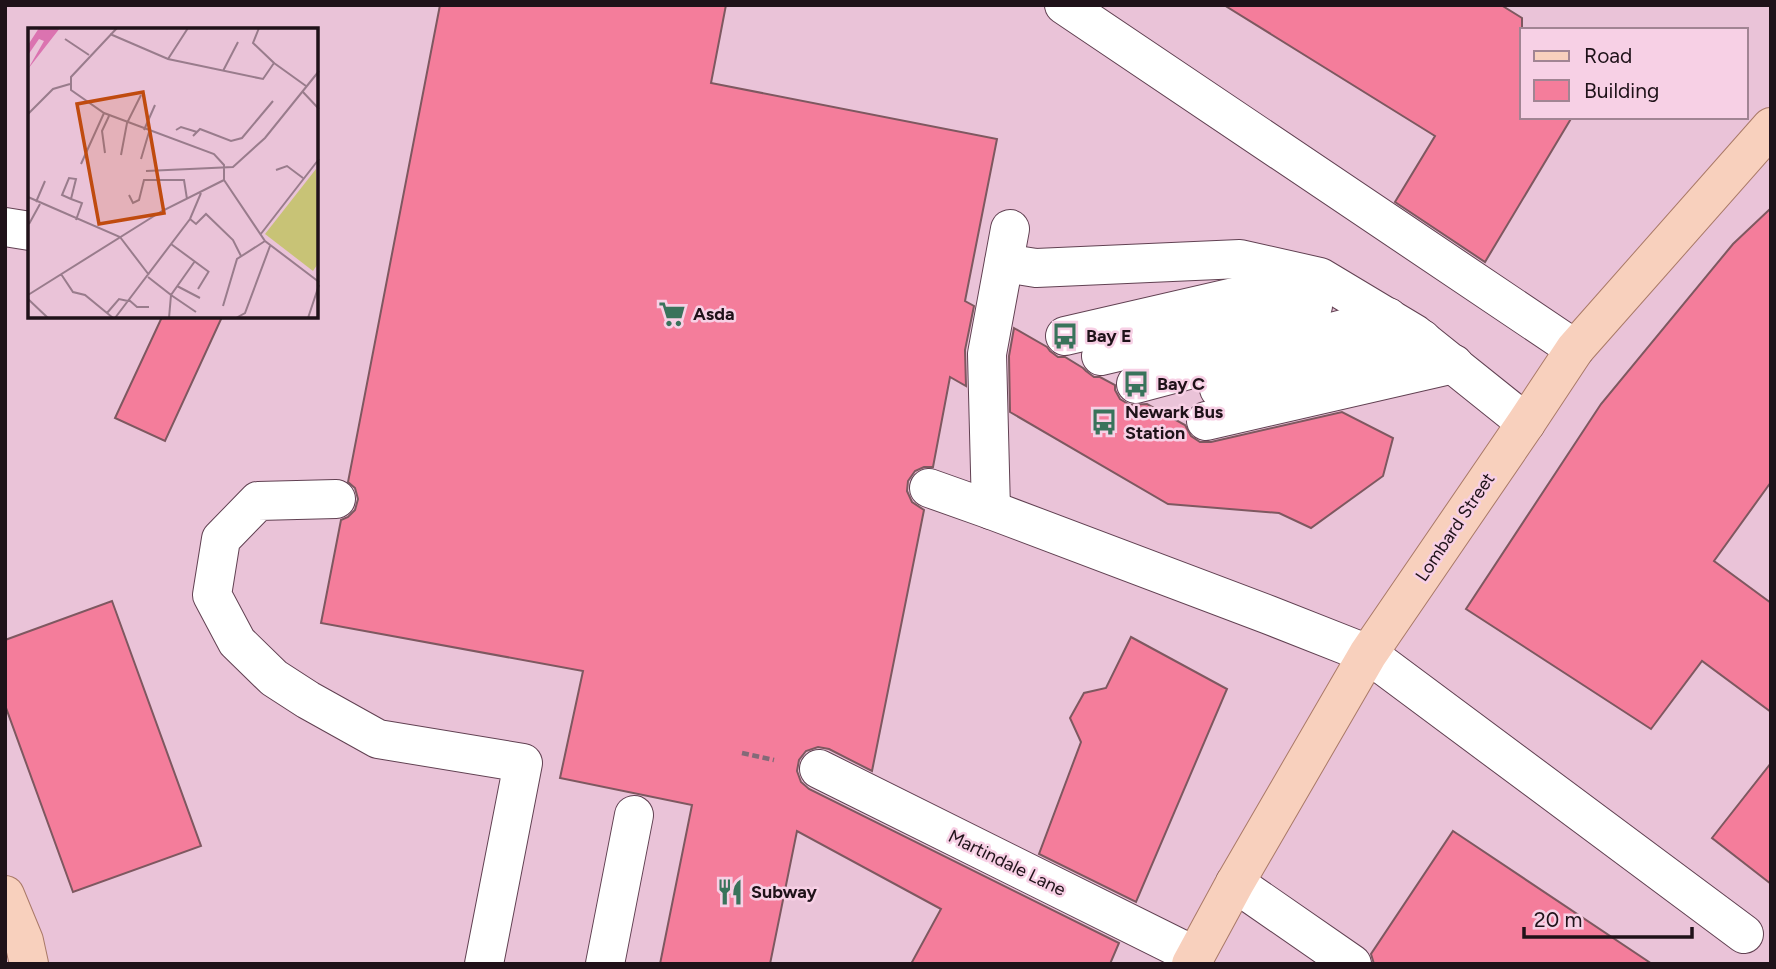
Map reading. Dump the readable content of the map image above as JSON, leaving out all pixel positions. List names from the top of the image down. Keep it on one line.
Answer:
{"streets":{"main road":["Lombard Street"],"street":["Martindale Lane"]},"crossings":[["Lombard Street","Martindale Lane"]],"places":{"supermarket":["Asda"],"bus stop":["Bay E","Bay C","Newark Bus Station"],"restaurant":["Subway"]},"legend":["Road","Building"],"scale_bar":"20 m"}
